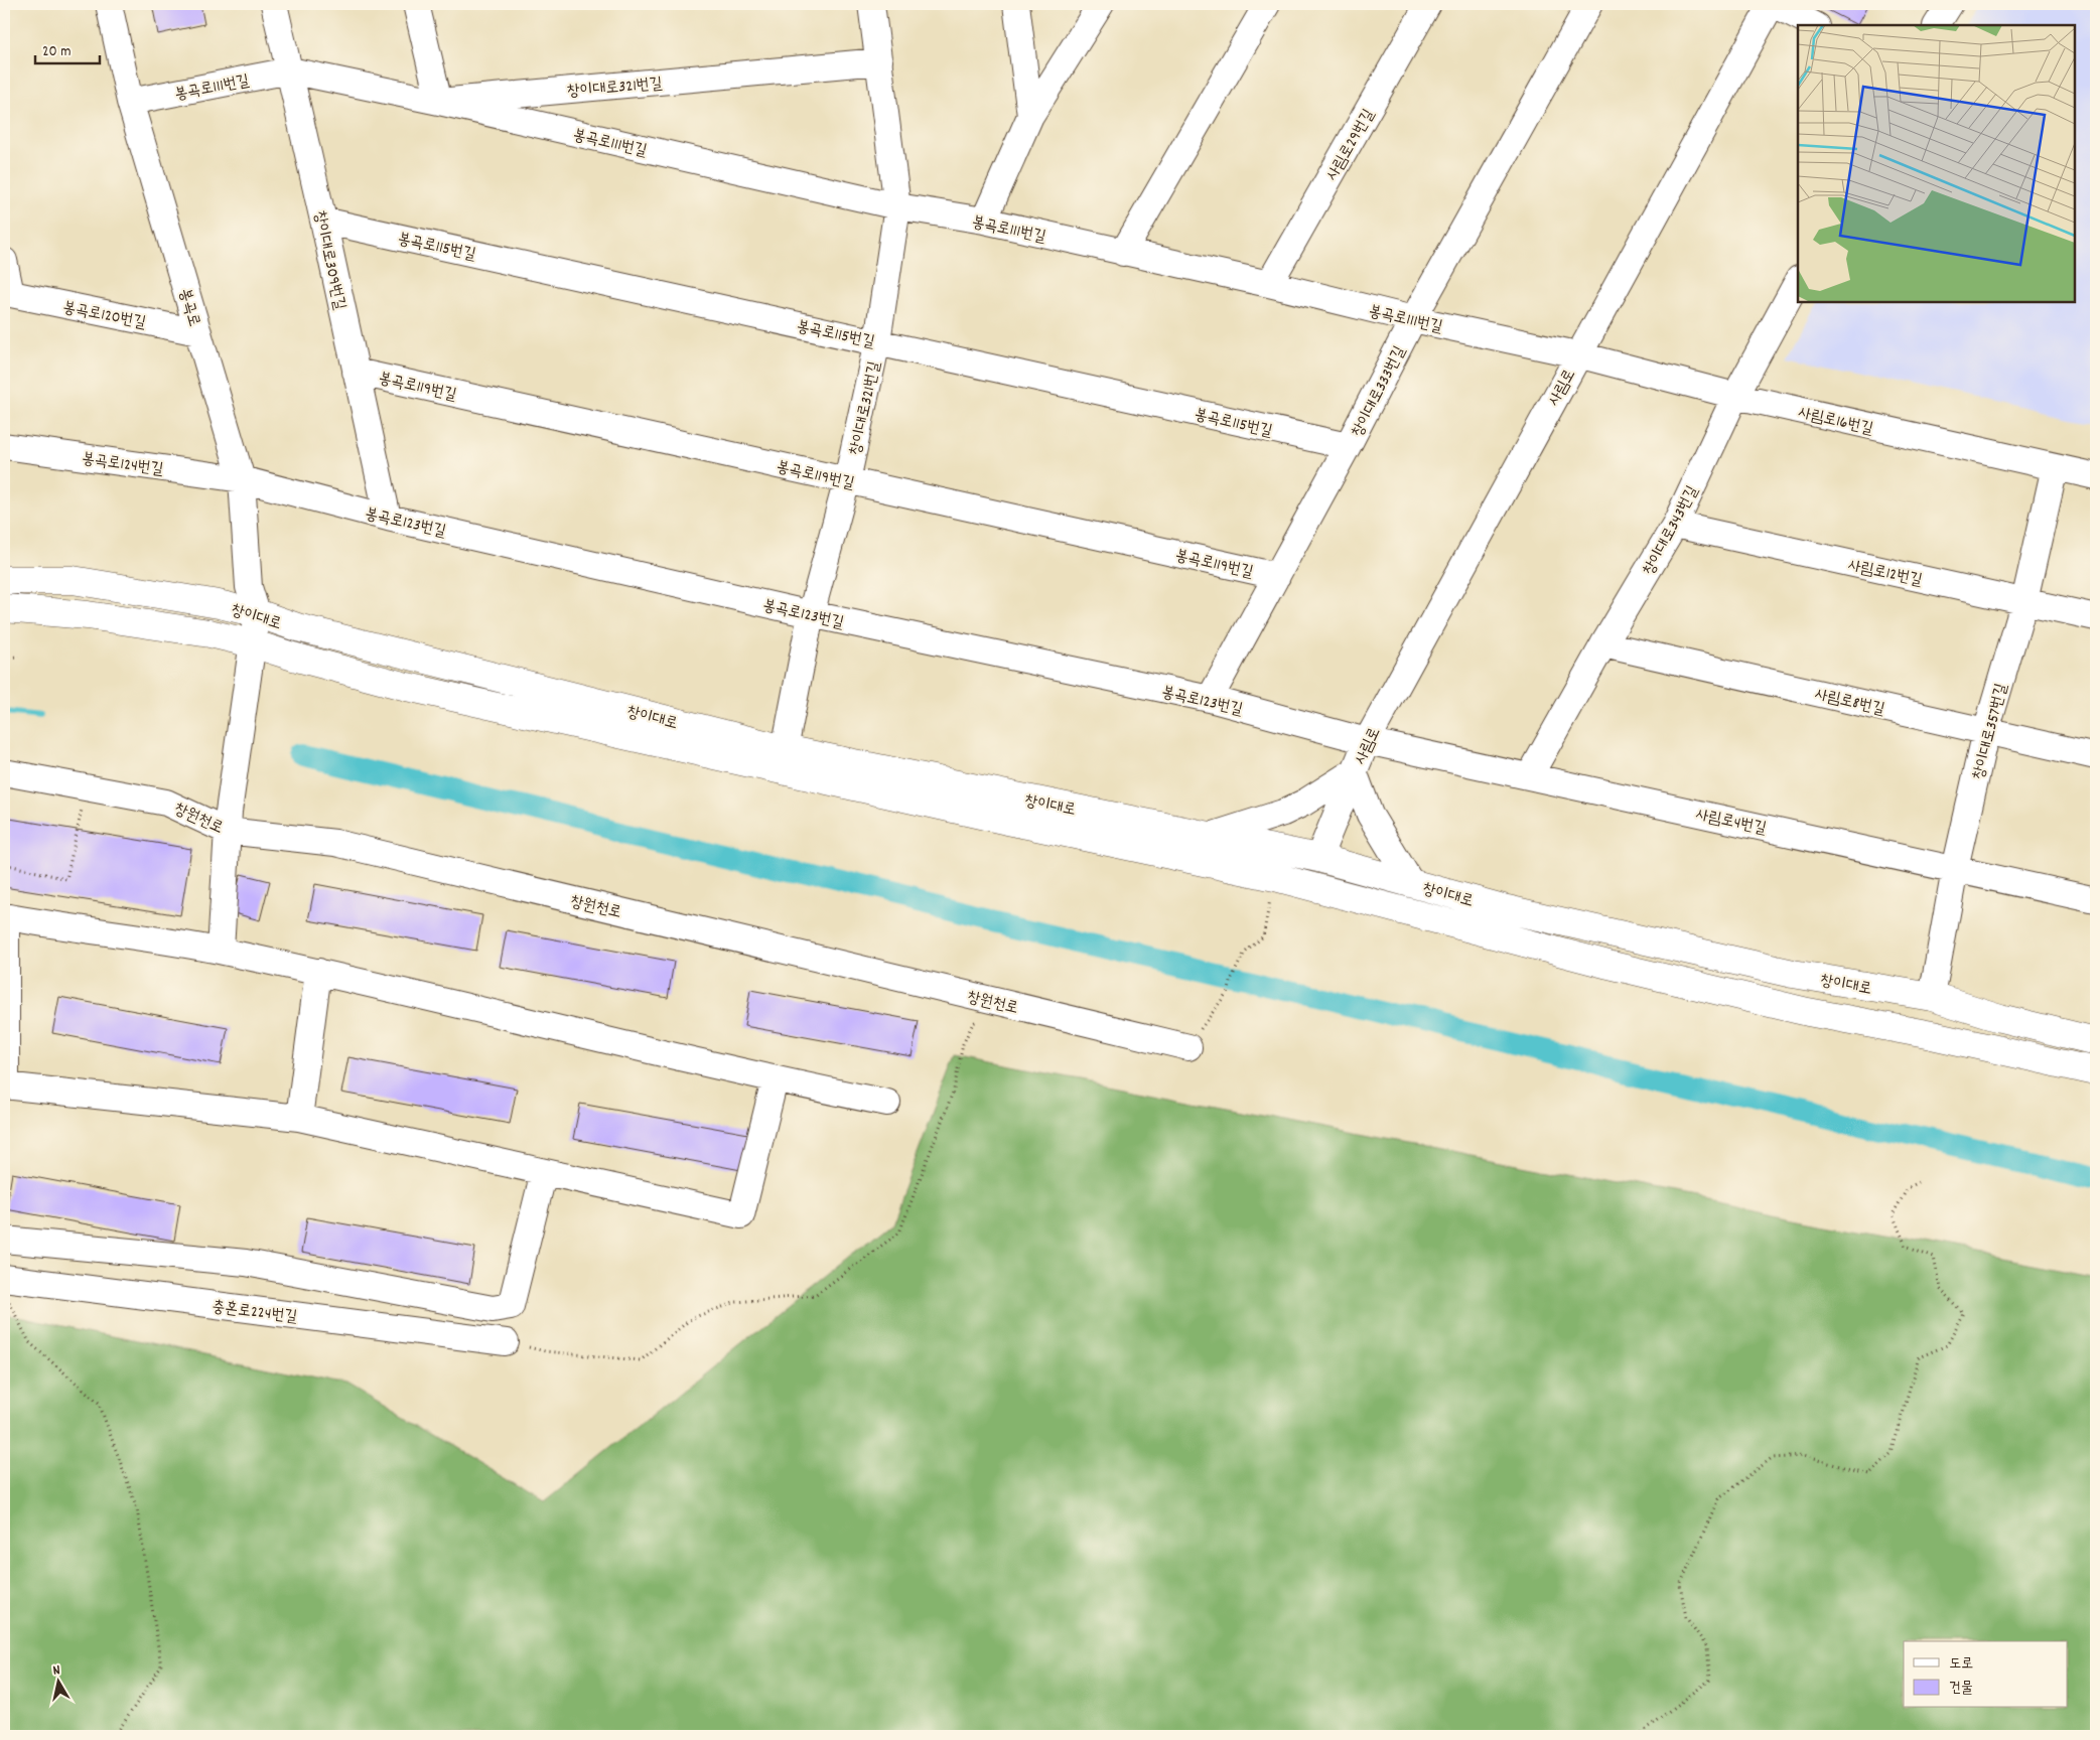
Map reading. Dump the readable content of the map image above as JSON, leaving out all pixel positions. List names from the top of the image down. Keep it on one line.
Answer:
{"streets":{"main road":["창이대로"],"street":["봉곡로111번길","창이대로321번길","사림로29번길","봉곡로115번길","창이대로309번길","봉곡로","봉곡로120번길","봉곡로119번길","사림로","창이대로333번길","사림로16번길","봉곡로124번길","봉곡로123번길","창이대로343번길","사림로12번길","사림로8번길","창이대로357번길","창원천로","사림로4번길","충혼로224번길"]},"crossings":[["봉곡로111번길","창이대로321번길"],["봉곡로111번길","사림로29번길"],["봉곡로111번길","창이대로309번길"],["봉곡로111번길","봉곡로"],["봉곡로111번길","사림로"],["봉곡로111번길","창이대로333번길"],["봉곡로111번길","사림로16번길"],["창이대로321번길","봉곡로115번길"],["창이대로321번길","봉곡로119번길"],["창이대로321번길","봉곡로123번길"],["창이대로321번길","창이대로"],["봉곡로115번길","창이대로309번길"],["봉곡로115번길","창이대로333번길"],["창이대로309번길","봉곡로119번길"],["창이대로309번길","봉곡로123번길"],["봉곡로","봉곡로120번길"],["봉곡로","봉곡로124번길"],["봉곡로","봉곡로123번길"],["봉곡로","창이대로"],["봉곡로119번길","창이대로333번길"],["사림로","사림로16번길"],["사림로","봉곡로123번길"],["사림로","창이대로"],["사림로","사림로4번길"],["창이대로333번길","봉곡로123번길"],["사림로16번길","창이대로343번길"],["사림로16번길","창이대로357번길"],["봉곡로124번길","봉곡로123번길"],["봉곡로123번길","사림로4번길"],["창이대로343번길","사림로12번길"],["창이대로343번길","사림로8번길"],["창이대로343번길","사림로4번길"],["사림로12번길","창이대로357번길"],["창이대로","창이대로357번길"],["사림로8번길","창이대로357번길"],["창이대로357번길","사림로4번길"]],"legend":["도로","건물"],"scale_bar":"20 m","north":"top"}
